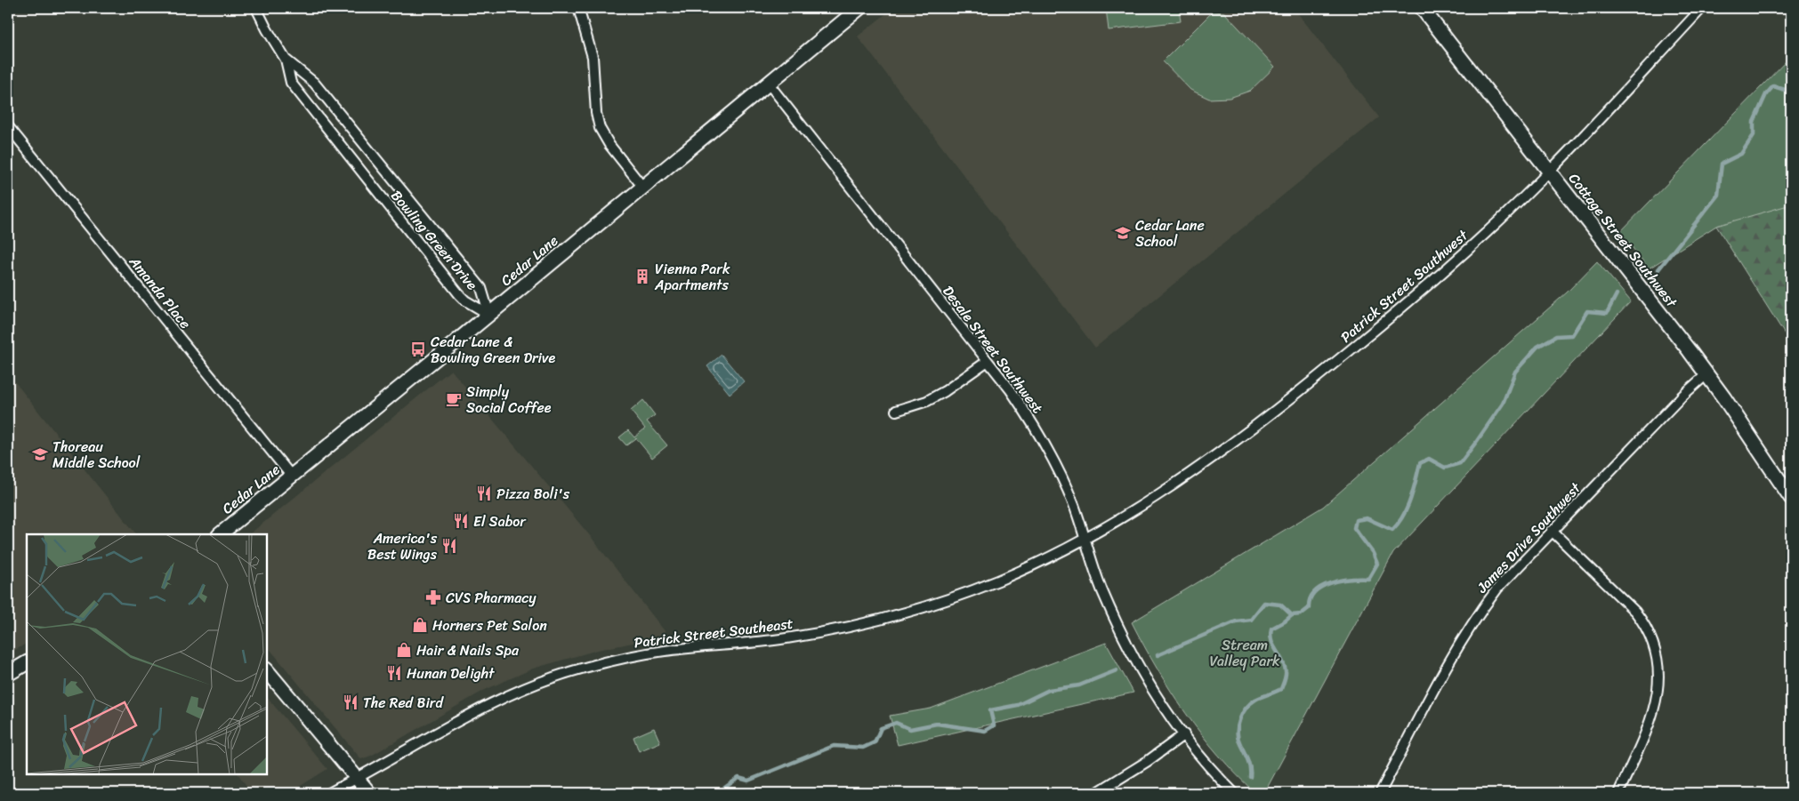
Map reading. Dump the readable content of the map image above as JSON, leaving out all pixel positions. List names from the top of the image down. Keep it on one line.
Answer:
{"streets":{"main road":["Cottage Street Southwest","Cedar Lane"],"street":["Bowling Green Drive","Patrick Street Southwest","Amanda Place","Desale Street Southwest","James Drive Southwest","Patrick Street Southeast"]},"crossings":[["Bowling Green Drive","Cedar Lane"],["Cottage Street Southwest","Patrick Street Southwest"],["Cottage Street Southwest","James Drive Southwest"],["Cedar Lane","Amanda Place"],["Cedar Lane","Desale Street Southwest"],["Patrick Street Southwest","Desale Street Southwest"],["Patrick Street Southwest","Patrick Street Southeast"],["Desale Street Southwest","Patrick Street Southeast"]],"parks":["Stream Valley Park"],"places":{"school or university":["Cedar Lane School","Thoreau Middle School"],"building":["Vienna Park Apartments"],"bus stop":["Cedar Lane & Bowling Green Drive"],"cafe":["Simply Social Coffee"],"restaurant":["Pizza Boli's","El Sabor","America's Best Wings","Hunan Delight","The Red Bird"],"pharmacy":["CVS Pharmacy"],"shop":["Horners Pet Salon","Hair & Nails Spa"]}}
